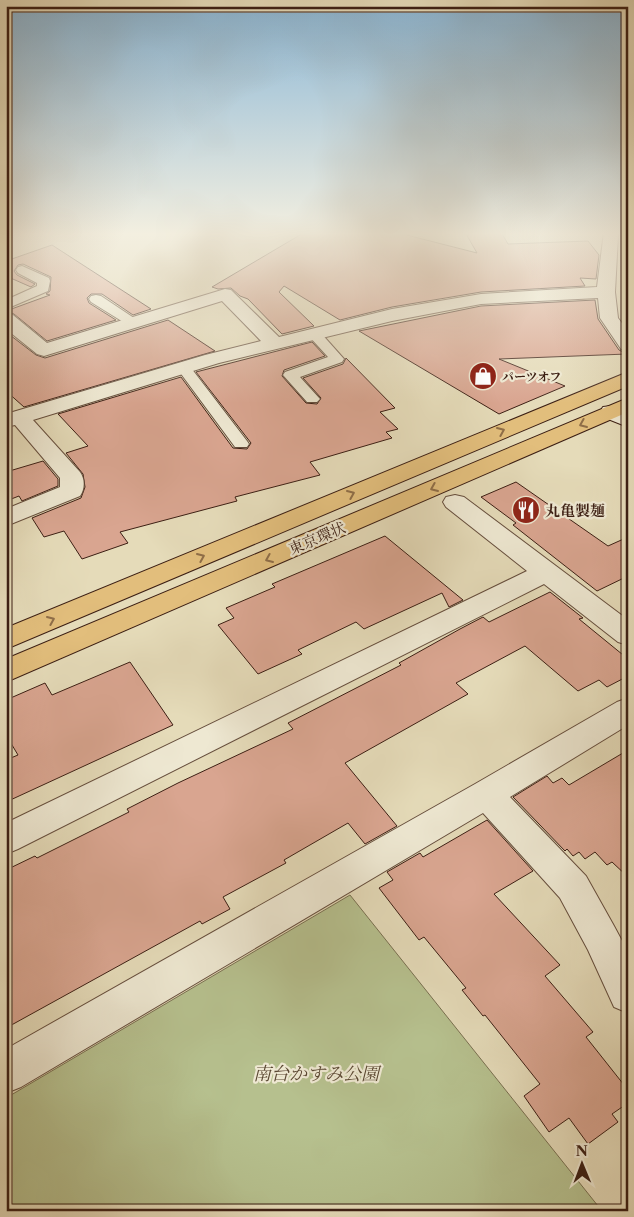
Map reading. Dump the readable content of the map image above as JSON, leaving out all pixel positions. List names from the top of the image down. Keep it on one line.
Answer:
{"streets":{"highway":["東京環状"]},"parks":["南台かすみ公園"],"places":{"shop":["パーツオフ"],"restaurant":["丸亀製麺"]},"north":"top"}
